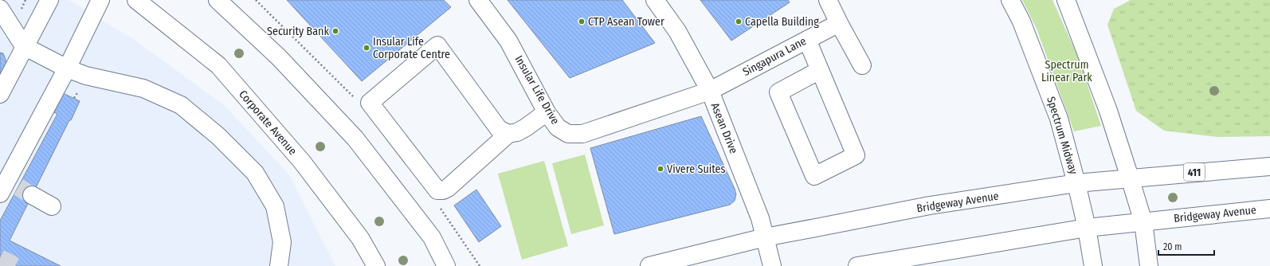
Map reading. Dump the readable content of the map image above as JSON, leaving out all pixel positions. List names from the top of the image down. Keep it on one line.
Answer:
{"streets":{"main road":["Singapura Lane","Insular Life Drive","Corporate Avenue","Asean Drive","Spectrum Midway","411","Bridgeway Avenue"]},"crossings":[["Singapura Lane","Insular Life Drive"],["Singapura Lane","Asean Drive"],["Insular Life Drive","Asean Drive"],["Asean Drive","Bridgeway Avenue"],["Spectrum Midway","Bridgeway Avenue"]],"parks":["Spectrum Linear Park"],"places":["CTP Asean Tower","Capella Building","Security Bank","Insular Life Corporate Centre","Vivere Suites"],"scale_bar":"20 m"}
